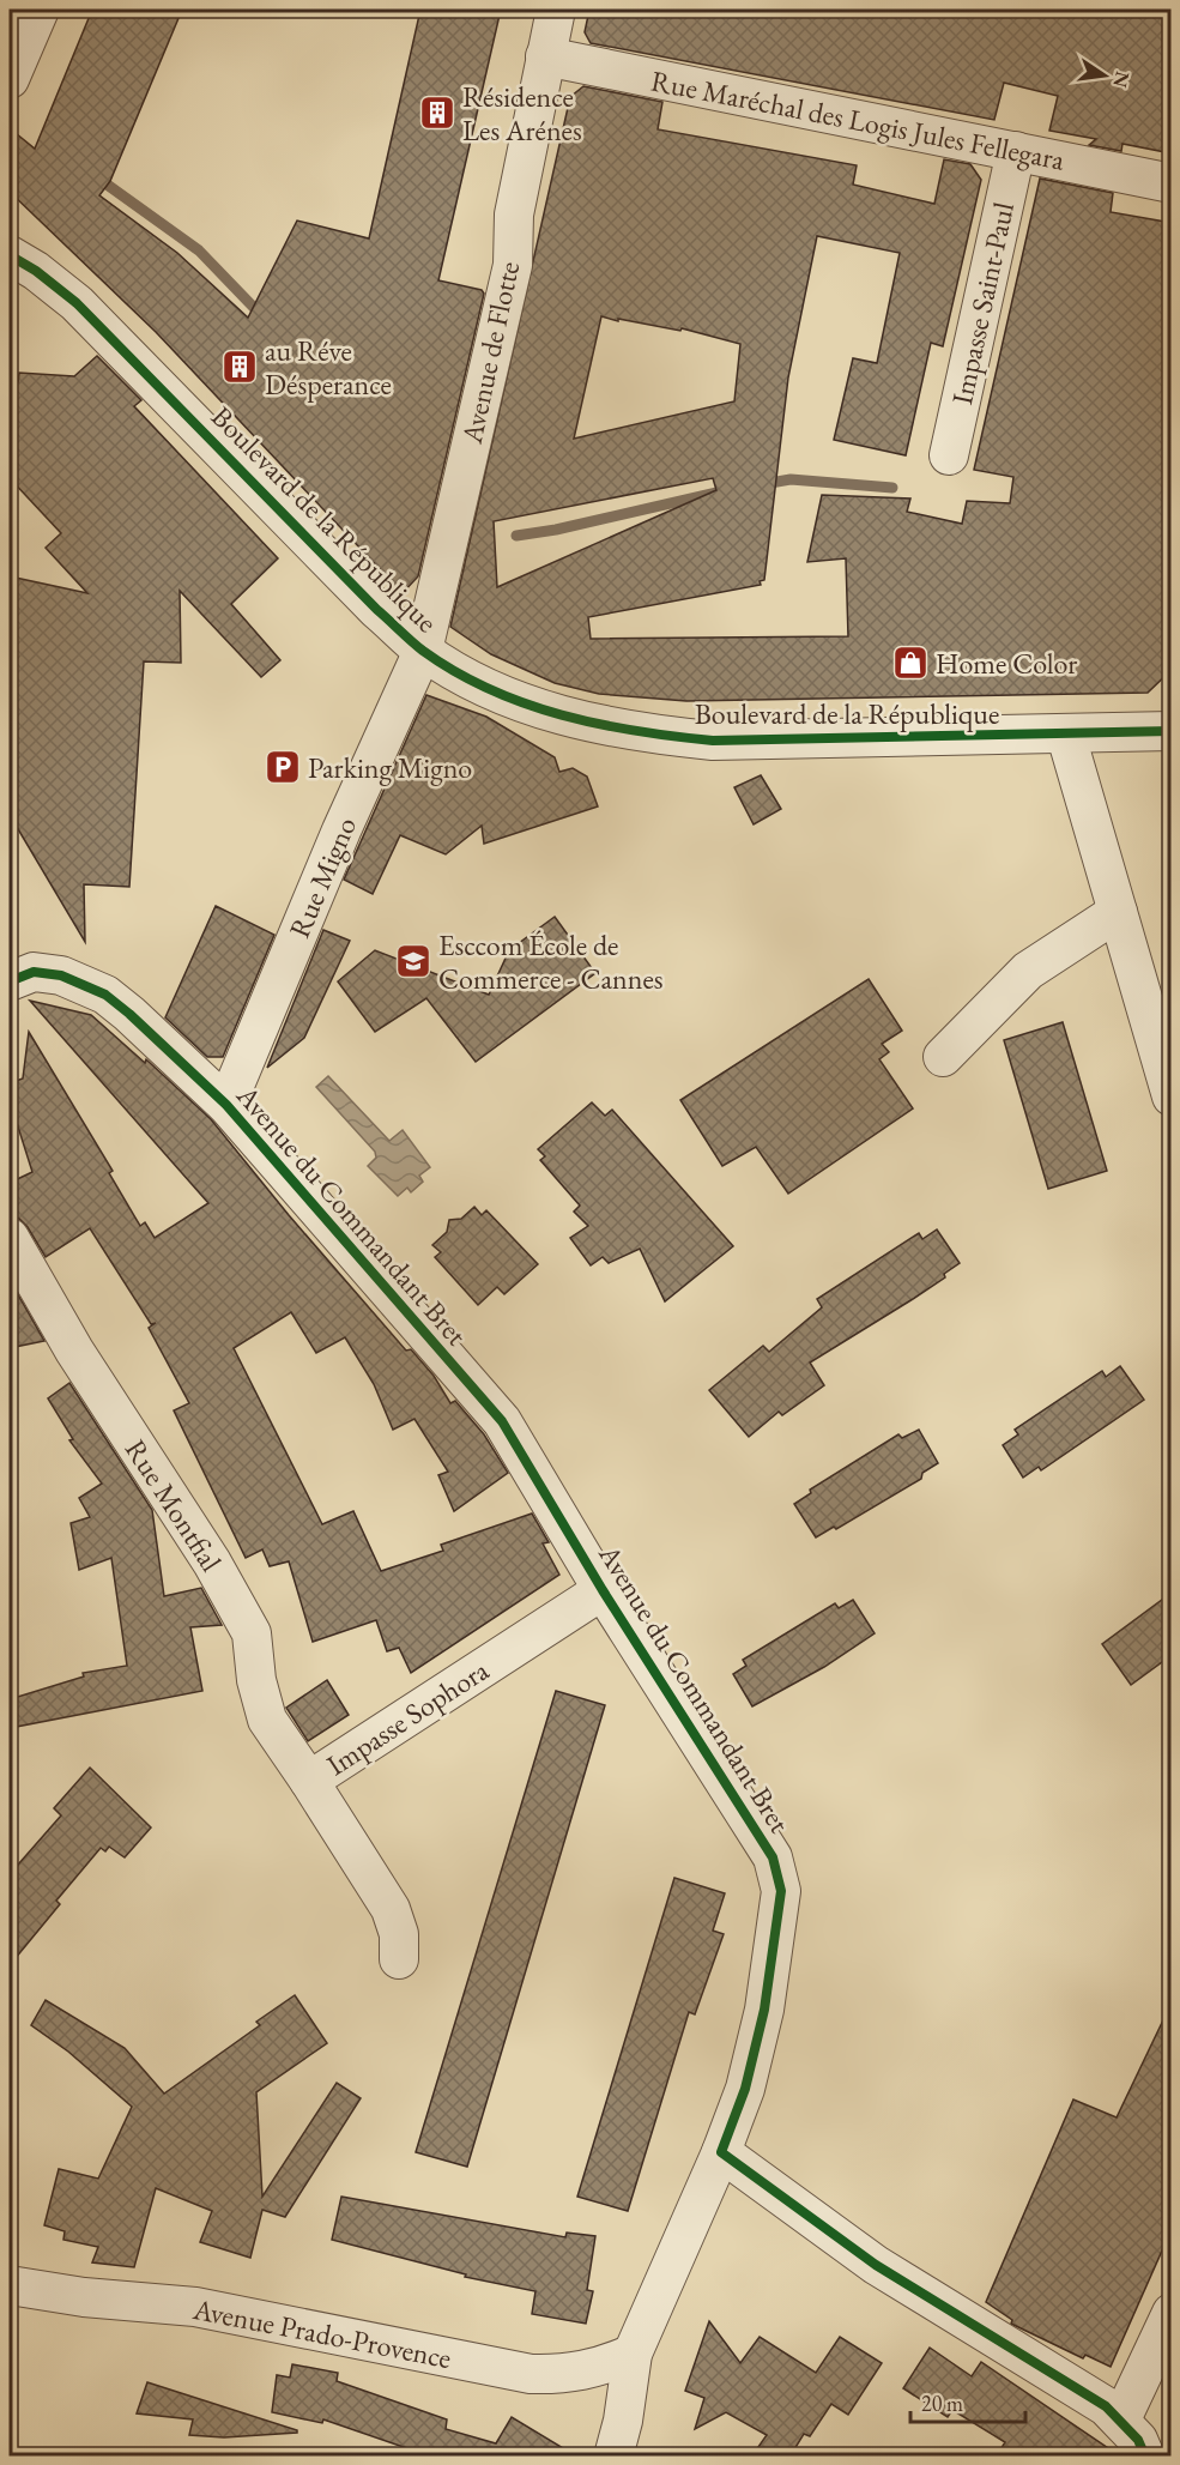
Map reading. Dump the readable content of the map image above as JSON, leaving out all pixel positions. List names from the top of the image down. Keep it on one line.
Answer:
{"streets":{"street":["Rue Maréchal des Logis Jules Fellegara","Impasse Saint-Paul","Avenue de Flotte","Boulevard de la République","Rue Migno","Avenue du Commandant Bret","Rue Montfial","Impasse Sophora","Avenue Prado-Provence"]},"crossings":[["Rue Maréchal des Logis Jules Fellegara","Impasse Saint-Paul"],["Rue Maréchal des Logis Jules Fellegara","Avenue de Flotte"],["Avenue de Flotte","Boulevard de la République"],["Avenue de Flotte","Rue Migno"],["Boulevard de la République","Rue Migno"],["Rue Migno","Avenue du Commandant Bret"],["Avenue du Commandant Bret","Impasse Sophora"],["Avenue du Commandant Bret","Avenue Prado-Provence"],["Rue Montfial","Impasse Sophora"]],"places":{"building":["Résidence Les Arénes","au Réve Désperance"],"shop":["Home Color"],"parking":["Parking Migno"],"school or university":["Esccom École de Commerce - Cannes"]},"scale_bar":"20 m","north":"right"}
